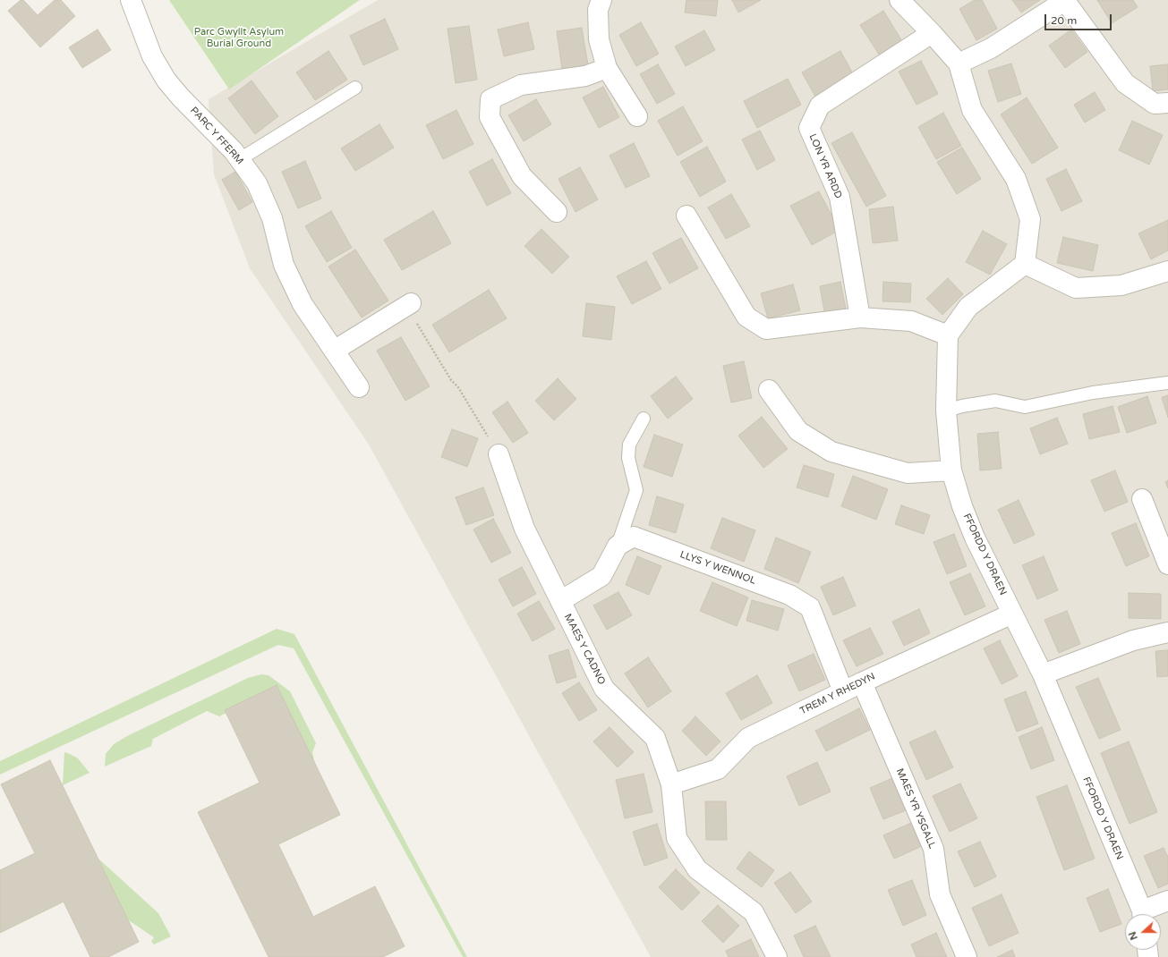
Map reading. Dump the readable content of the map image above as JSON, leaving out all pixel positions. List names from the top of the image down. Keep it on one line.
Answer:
{"streets":{"street":["PARC Y FFERM","LON YR ARDD","FFORDD Y DRAEN","LLYS Y WENNOL","MAES Y CADNO","TREM Y RHEDYN","MAES YR YSGALL"]},"crossings":[["FFORDD Y DRAEN","TREM Y RHEDYN"],["LLYS Y WENNOL","TREM Y RHEDYN"],["MAES Y CADNO","TREM Y RHEDYN"],["TREM Y RHEDYN","MAES YR YSGALL"]],"parks":["Parc Gwyllt Asylum Burial Ground"],"scale_bar":"20 m","north":"left"}
